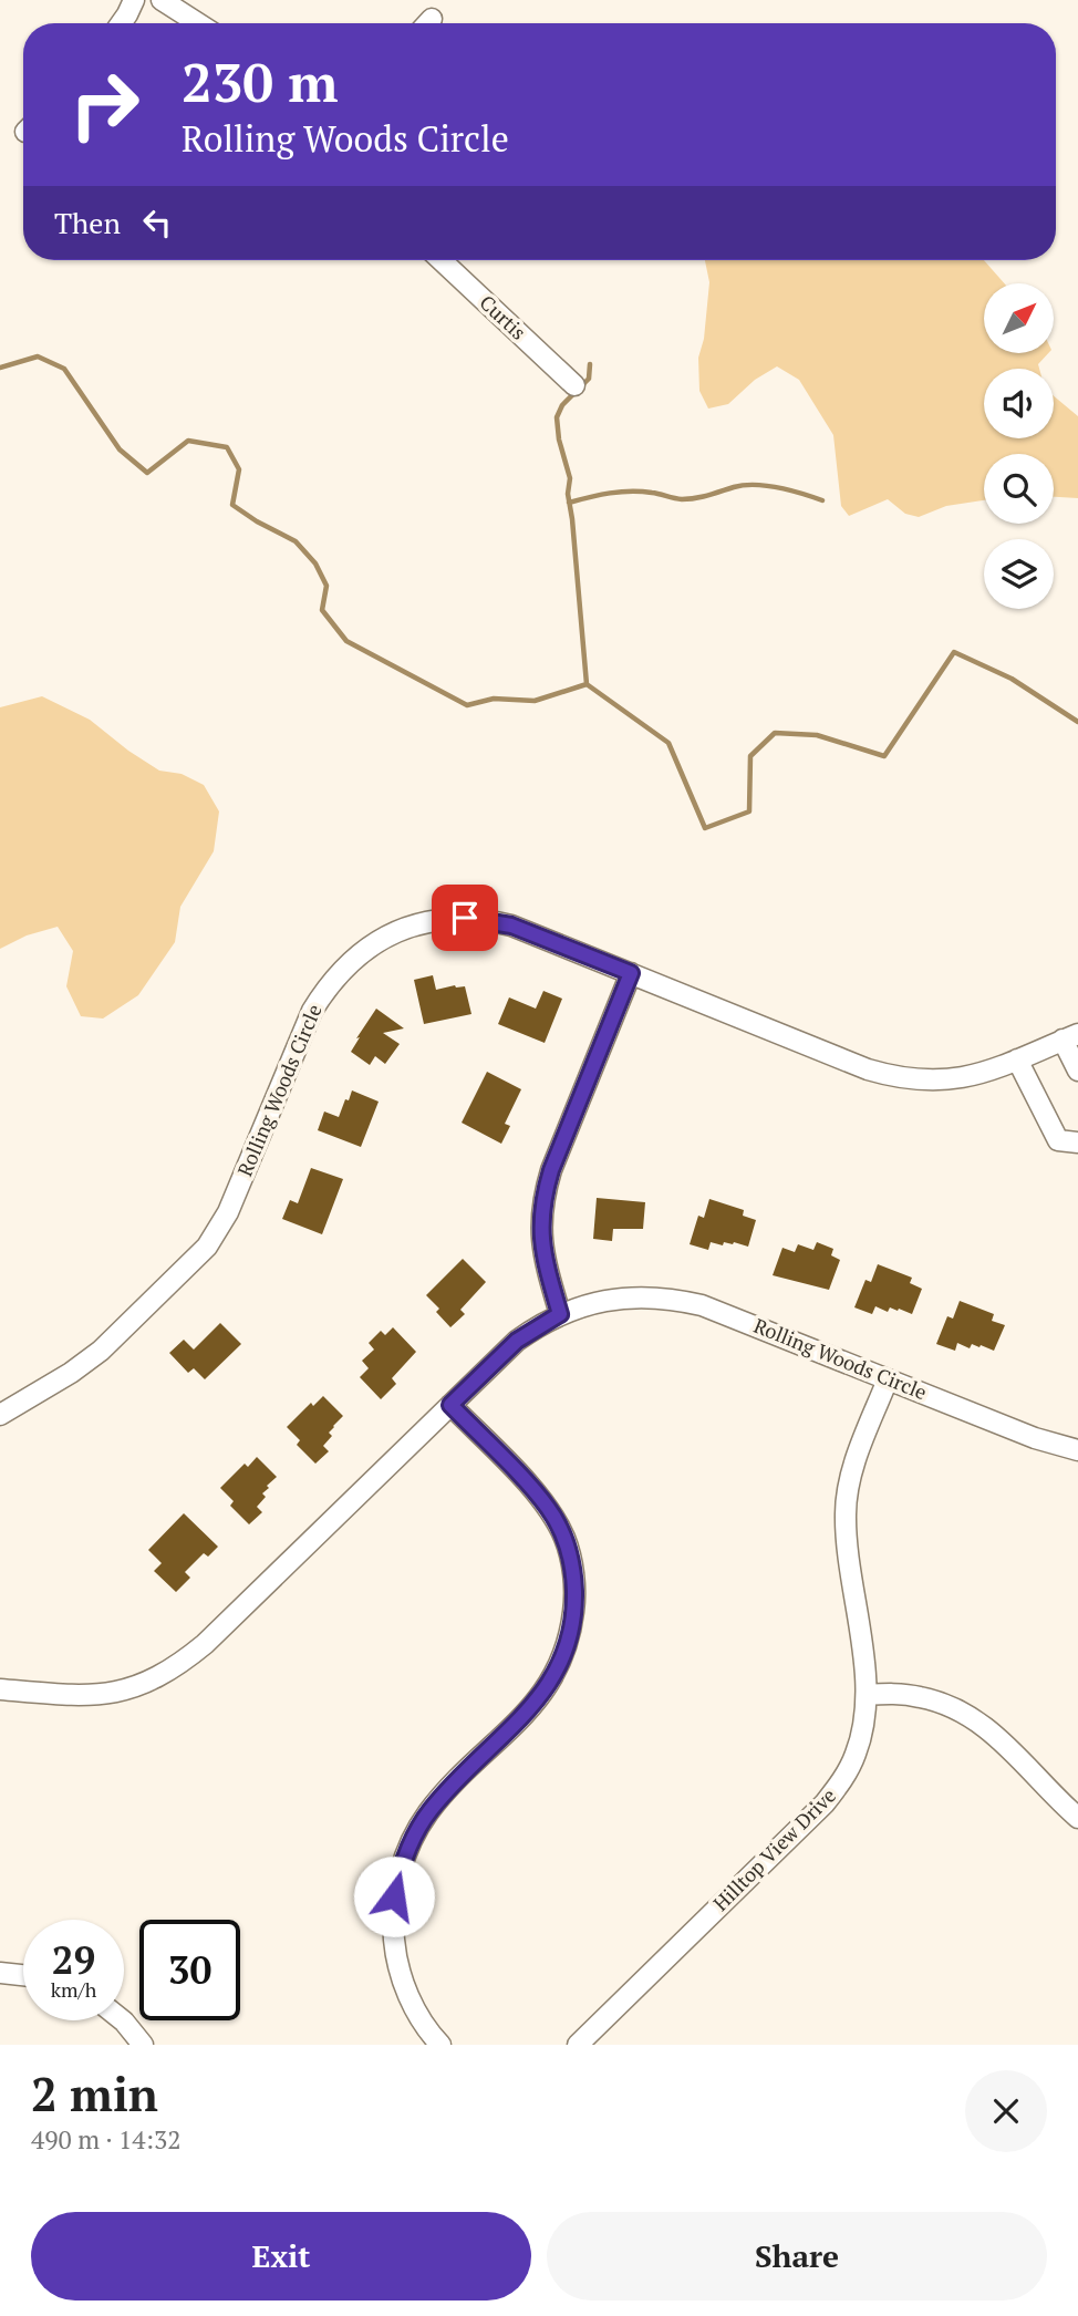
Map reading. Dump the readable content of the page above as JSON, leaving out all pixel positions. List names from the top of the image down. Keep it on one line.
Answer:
{"streets":{"street":["Curtis","Rolling Woods Circle","Hilltop View Drive"]},"crossings":[["Rolling Woods Circle","Hilltop View Drive"]],"north":"top right","page":{"turn":["230 m","Rolling Woods Circle"],"then":"Then","speed":"29 km/h","limit":"30","heading":["2 min","490 m · 14:32"],"buttons":["Exit","Share"]}}
